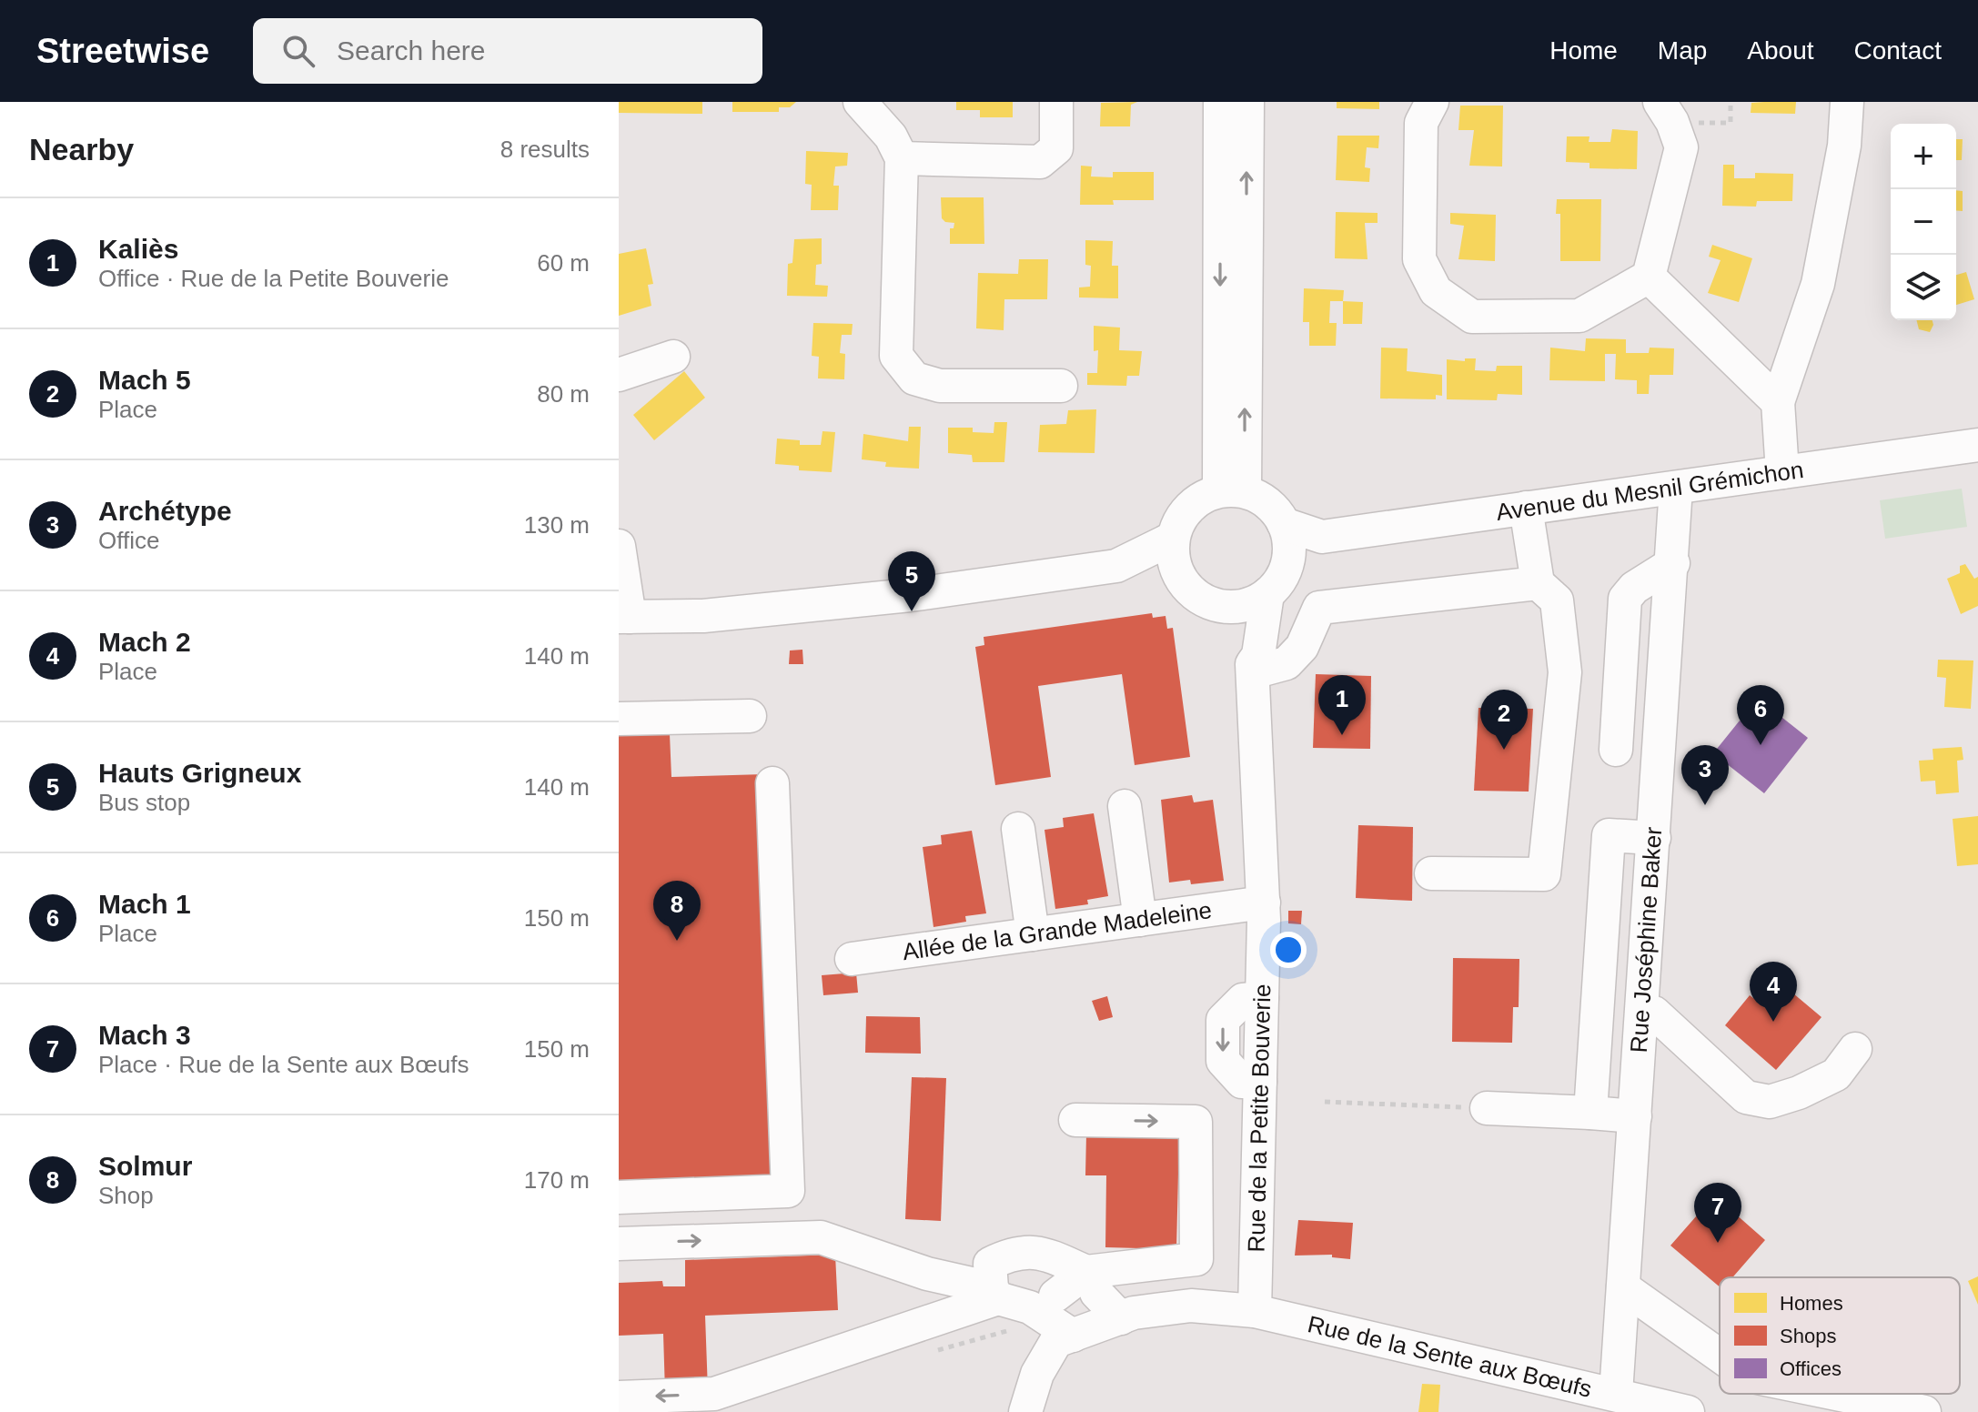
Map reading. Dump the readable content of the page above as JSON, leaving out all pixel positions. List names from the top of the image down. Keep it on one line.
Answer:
{"streets":{"street":["Avenue du Mesnil Grémichon","Allée de la Grande Madeleine","Rue Joséphine Baker","Rue de la Petite Bouverie","Rue de la Sente aux Bœufs"]},"crossings":[["Avenue du Mesnil Grémichon","Rue Joséphine Baker"],["Avenue du Mesnil Grémichon","Rue de la Petite Bouverie"],["Allée de la Grande Madeleine","Rue de la Petite Bouverie"],["Rue Joséphine Baker","Rue de la Sente aux Bœufs"],["Rue de la Petite Bouverie","Rue de la Sente aux Bœufs"]],"legend":["Homes","Shops","Offices"],"page":{"header":"Streetwise","search":"Search here","nav":["Home","Map","About","Contact"],"heading":["Nearby","8 results"],"map_buttons":["+","−"],"list":[{"mark":"1","name":"Kaliès","note":"Office · Rue de la Petite Bouverie","value":"60 m"},{"mark":"2","name":"Mach 5","note":"Place","value":"80 m"},{"mark":"3","name":"Archétype","note":"Office","value":"130 m"},{"mark":"4","name":"Mach 2","note":"Place","value":"140 m"},{"mark":"5","name":"Hauts Grigneux","note":"Bus stop","value":"140 m"},{"mark":"6","name":"Mach 1","note":"Place","value":"150 m"},{"mark":"7","name":"Mach 3","note":"Place · Rue de la Sente aux Bœufs","value":"150 m"},{"mark":"8","name":"Solmur","note":"Shop","value":"170 m"}],"pins":["5","1","6","2","3","8","4","7"]}}
